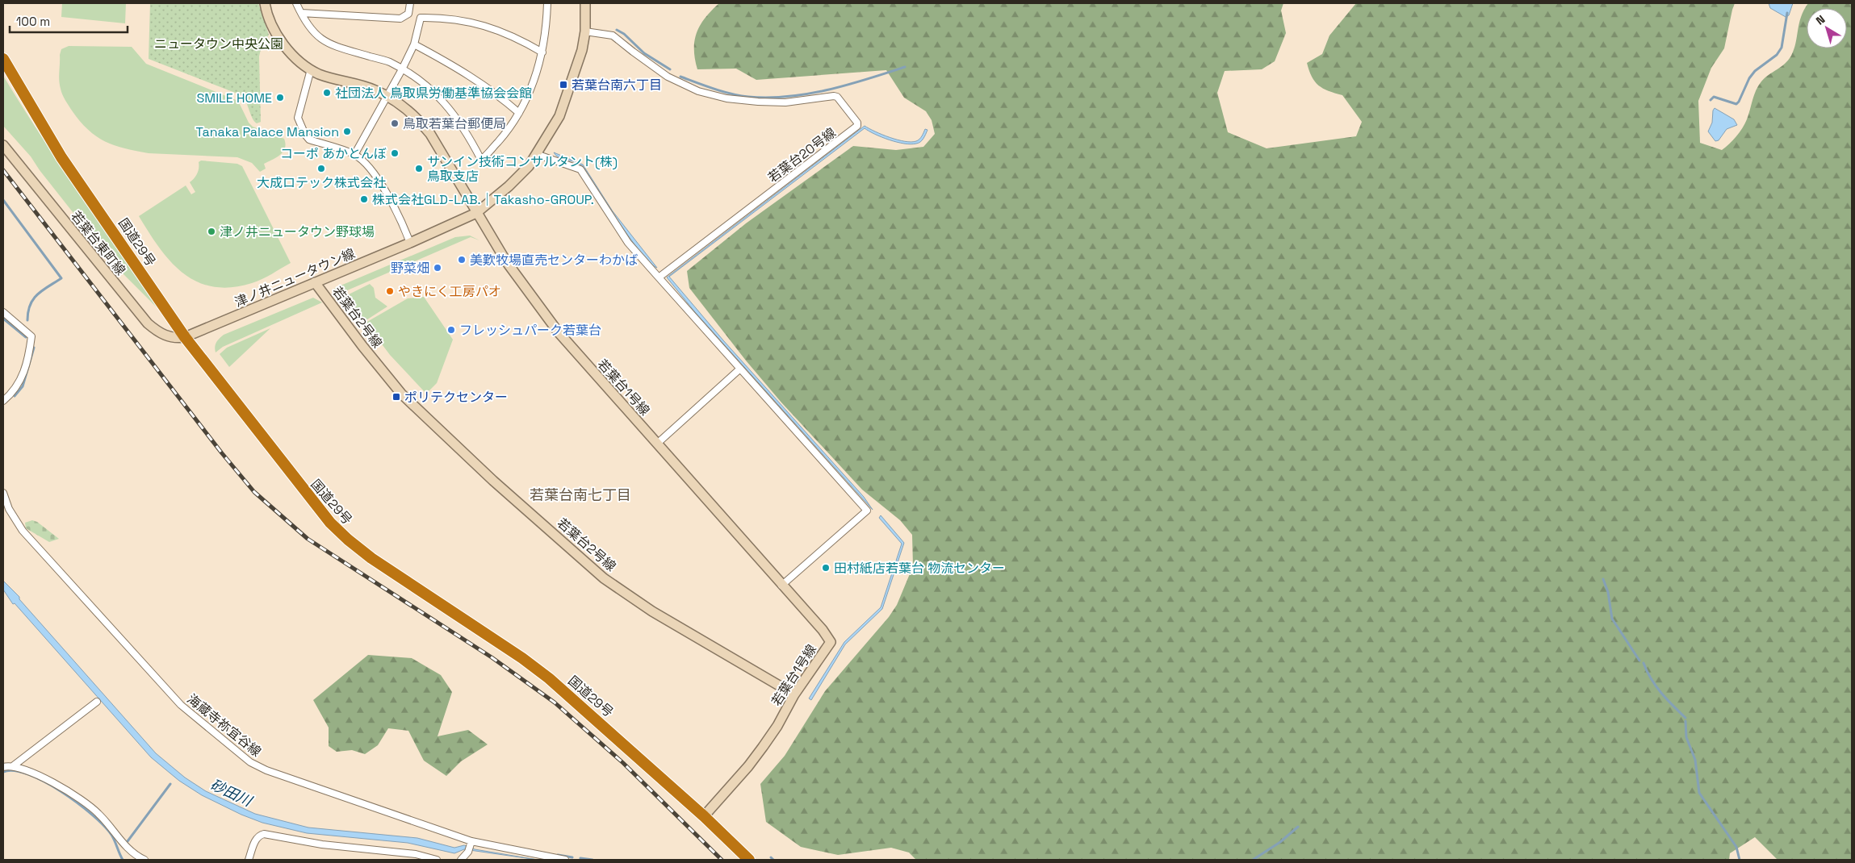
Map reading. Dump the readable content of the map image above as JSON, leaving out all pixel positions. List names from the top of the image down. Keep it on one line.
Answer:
{"streets":{"highway":["国道29号"],"street":["若葉台20号線","若葉台東町線","津ノ井ニュータウン線","若葉台2号線","若葉台1号線","海蔵寺祢宜谷線"]},"crossings":[["若葉台20号線","津ノ井ニュータウン線"],["国道29号","若葉台東町線"],["国道29号","津ノ井ニュータウン線"],["国道29号","若葉台1号線"],["若葉台東町線","津ノ井ニュータウン線"],["津ノ井ニュータウン線","若葉台2号線"],["津ノ井ニュータウン線","若葉台1号線"],["若葉台2号線","若葉台1号線"]],"districts":["若葉台南七丁目"],"water":["砂田川"],"parks":["ニュータウン中央公園"],"places":{"transit":["若葉台南六丁目","ポリテクセンター"],"other":["社団法人 鳥取県労働基準協会会館","SMILE HOME","鳥取若葉台郵便局","Tanaka Palace Mansion","コーポ あかとんぼ","大成ロテック株式会社","サンイン技術コンサルタント(株) 鳥取支店","株式会社GLD-LAB.｜Takasho-GROUP.","津ノ井ニュータウン野球場","美歎牧場直売センターわかば","野菜畑","やきにく工房パオ","フレッシュパーク若葉台","田村紙店若葉台 物流センター"]},"scale_bar":"100 m","north":"top left"}
